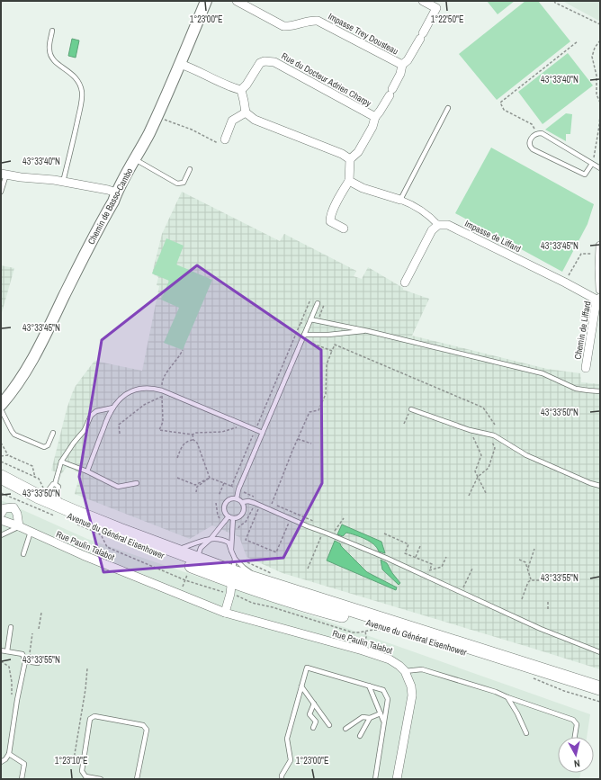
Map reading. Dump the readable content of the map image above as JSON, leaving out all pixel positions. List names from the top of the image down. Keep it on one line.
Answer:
{"streets":{"main road":["Avenue du Général Eisenhower"],"street":["Impasse Trey Dousteau","Rue du Docteur Adrien Charpy","Chemin de Basso-Cambo","Impasse de Liffard","Chemin de Liffard","Rue Paulin Talabot"]},"crossings":[["Impasse Trey Dousteau","Rue du Docteur Adrien Charpy"],["Impasse de Liffard","Chemin de Liffard"]],"north":"bottom","coordinates":["1°23'00\"E","1°22'50\"E","43°33'40\"N","43°33'45\"N","43°33'50\"N","43°33'55\"N","1°23'10\"E"]}
